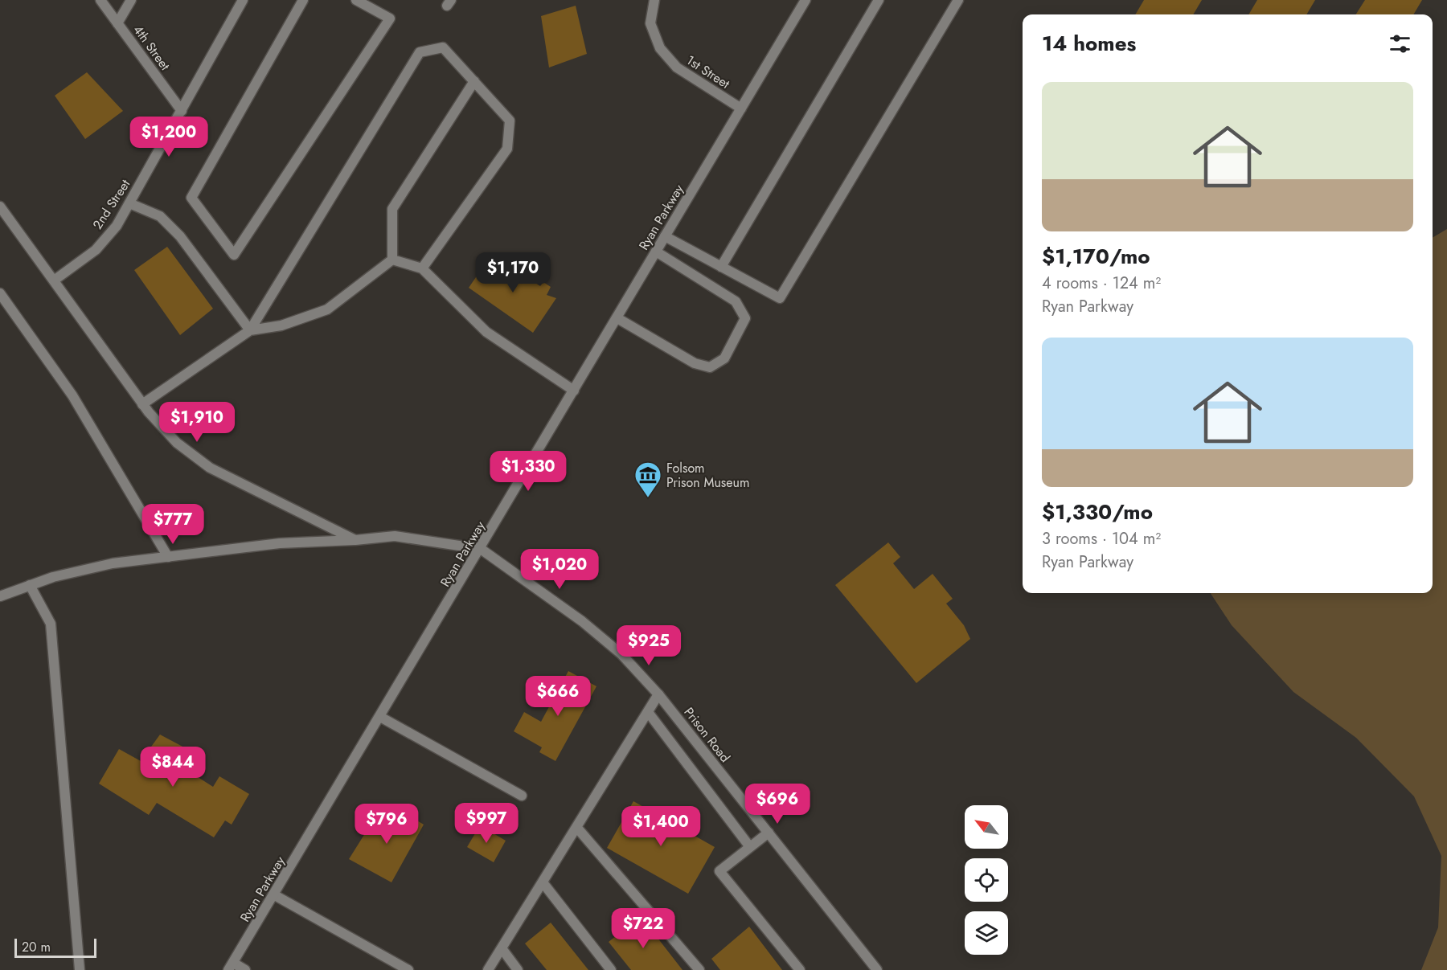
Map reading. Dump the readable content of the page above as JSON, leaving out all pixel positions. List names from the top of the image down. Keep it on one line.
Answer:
{"streets":{"street":["4th Street","1st Street","2nd Street","Ryan Parkway","Prison Road"]},"crossings":[["4th Street","2nd Street"],["1st Street","Ryan Parkway"],["Ryan Parkway","Prison Road"]],"places":{"museum":["Folsom Prison Museum"]},"scale_bar":"20 m","north":"top left","page":{"heading":"14 homes","list":[{"name":"$1,170/mo","note":"4 rooms · 124 m² · Ryan Parkway"},{"name":"$1,330/mo","note":"3 rooms · 104 m² · Ryan Parkway"}],"price":["$1,200","$1,170","$1,910","$1,330","$777","$1,020","$925","$666","$844","$696","$997","$796","$1,400","$722"],"scale":"20 m"}}
